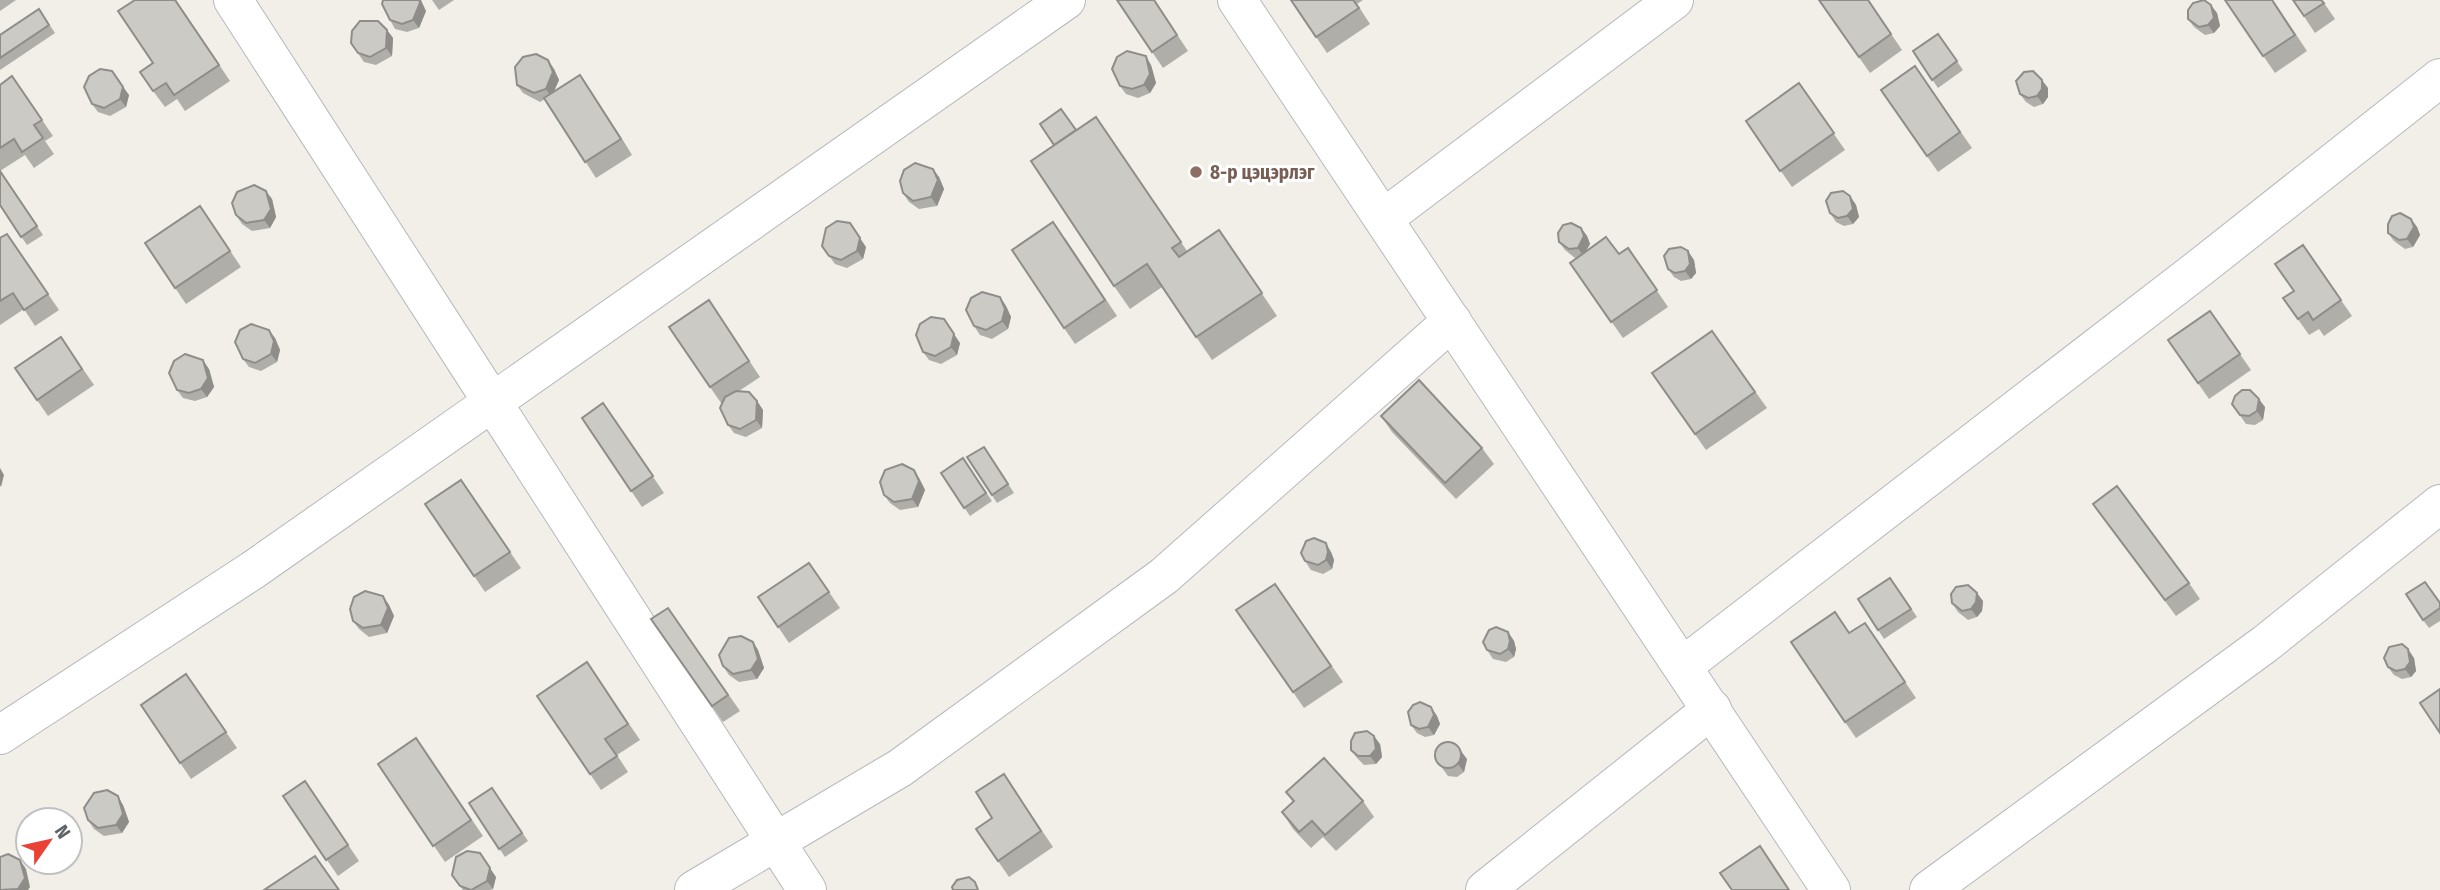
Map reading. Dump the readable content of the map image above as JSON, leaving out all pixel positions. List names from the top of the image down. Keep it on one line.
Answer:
{"places":["8-р цэцэрлэг"],"north":"top right"}
